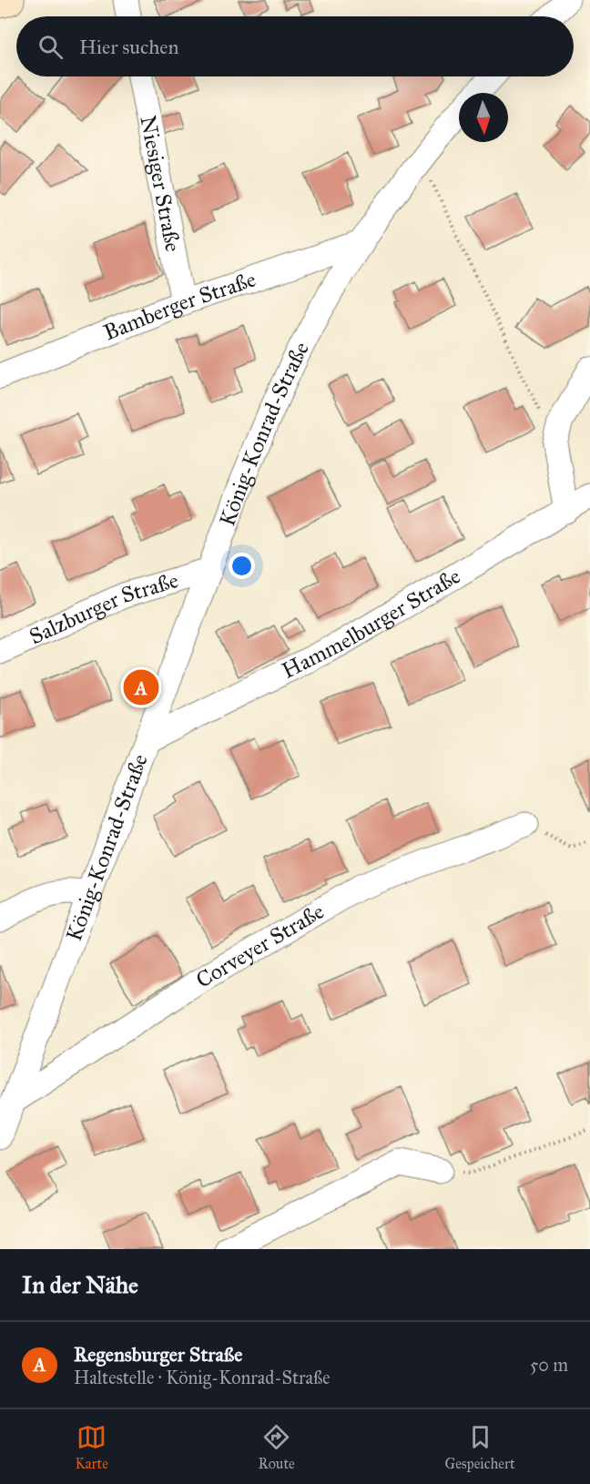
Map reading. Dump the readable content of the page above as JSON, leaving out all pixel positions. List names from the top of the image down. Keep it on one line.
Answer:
{"streets":{"street":["Niesiger Straße","Bamberger Straße","König-Konrad-Straße","Salzburger Straße","Hammelburger Straße","Corveyer Straße"]},"crossings":[["Niesiger Straße","Bamberger Straße"],["Bamberger Straße","König-Konrad-Straße"],["König-Konrad-Straße","Salzburger Straße"],["König-Konrad-Straße","Hammelburger Straße"],["König-Konrad-Straße","Corveyer Straße"]],"north":"bottom","page":{"search":"Hier suchen","pins":"A","heading":"In der Nähe","list":[{"mark":"A","name":"Regensburger Straße","note":"Haltestelle · König-Konrad-Straße","value":"50 m"}],"nav":["Karte","Route","Gespeichert"]}}
